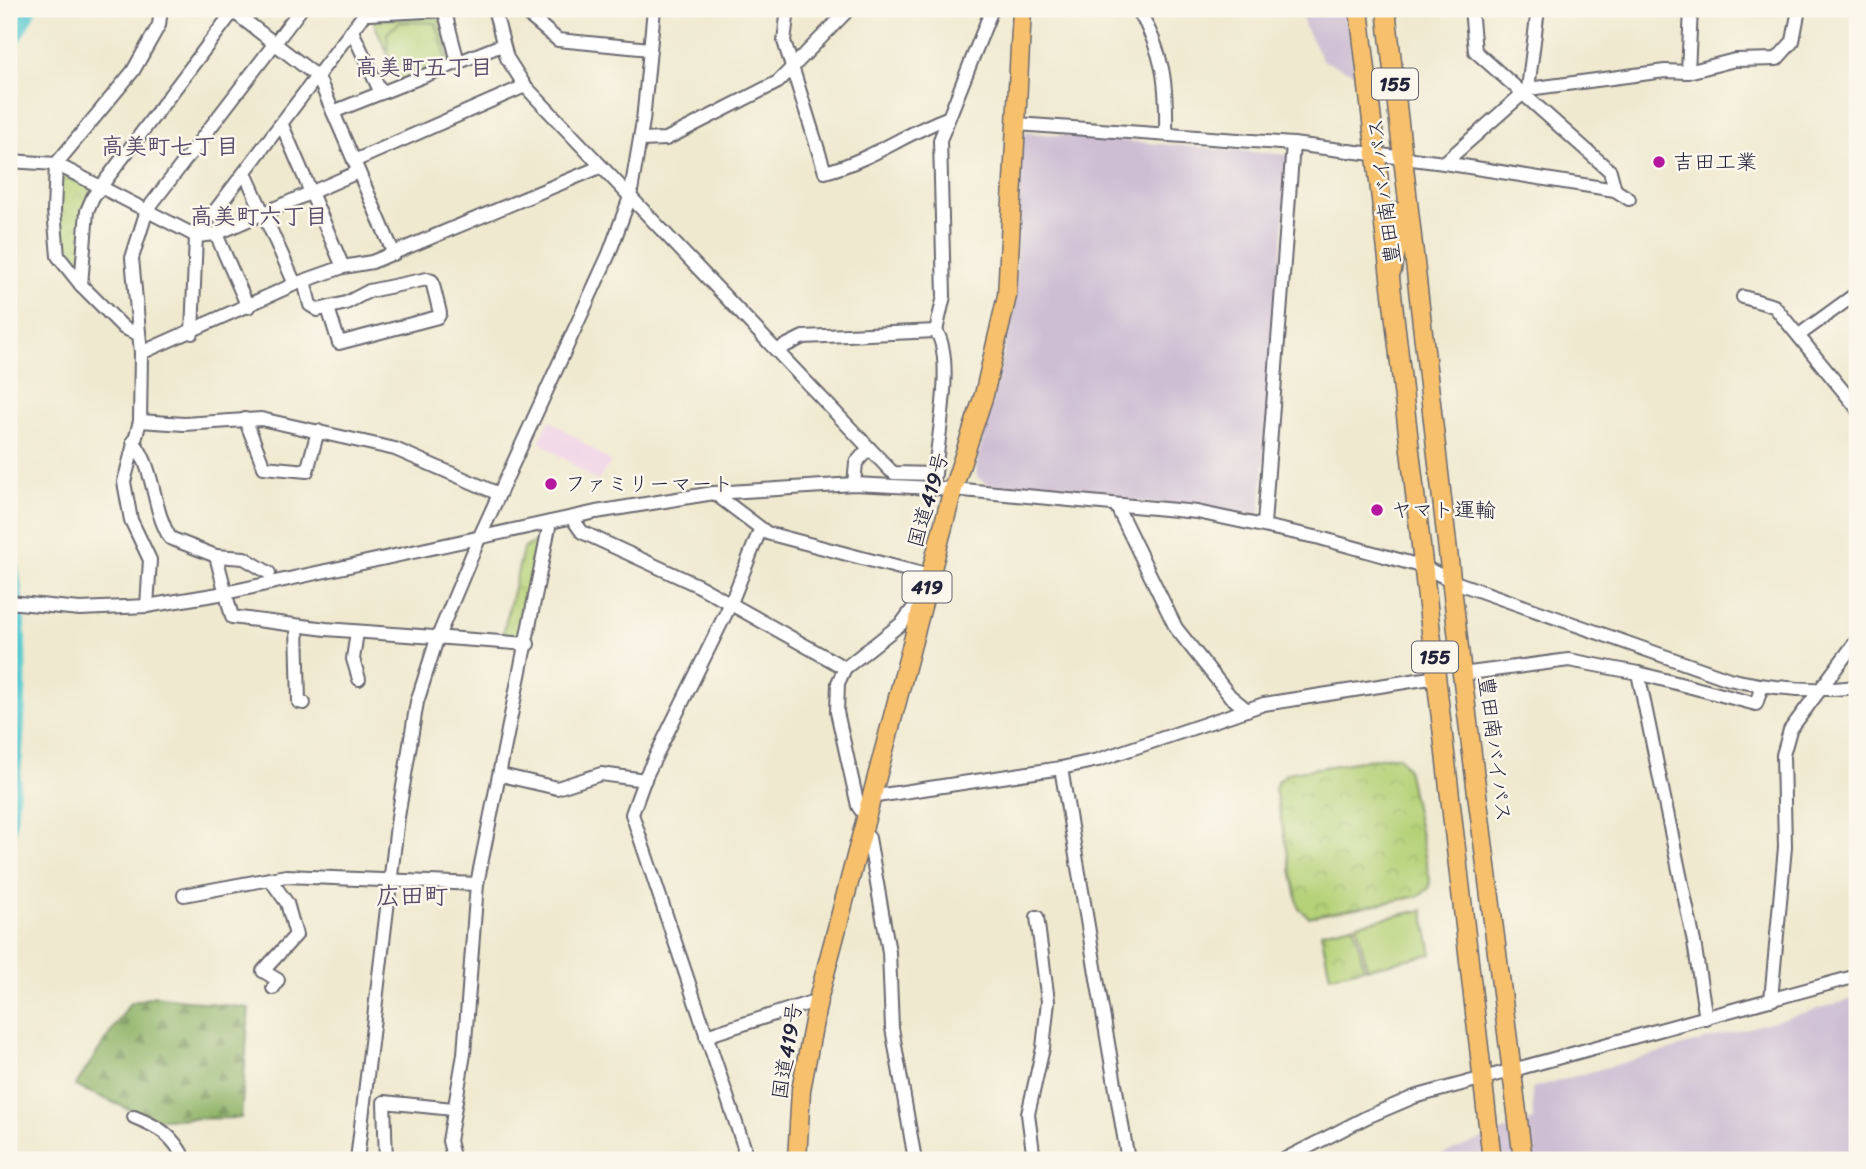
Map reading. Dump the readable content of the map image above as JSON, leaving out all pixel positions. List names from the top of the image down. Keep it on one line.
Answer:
{"streets":{"highway":["155","豊田南バイパス","国道419号","419"]},"districts":["高美町五丁目","高美町七丁目","高美町六丁目","広田町"],"places":["吉田工業","ファミリーマート","ヤマト運輸"]}
